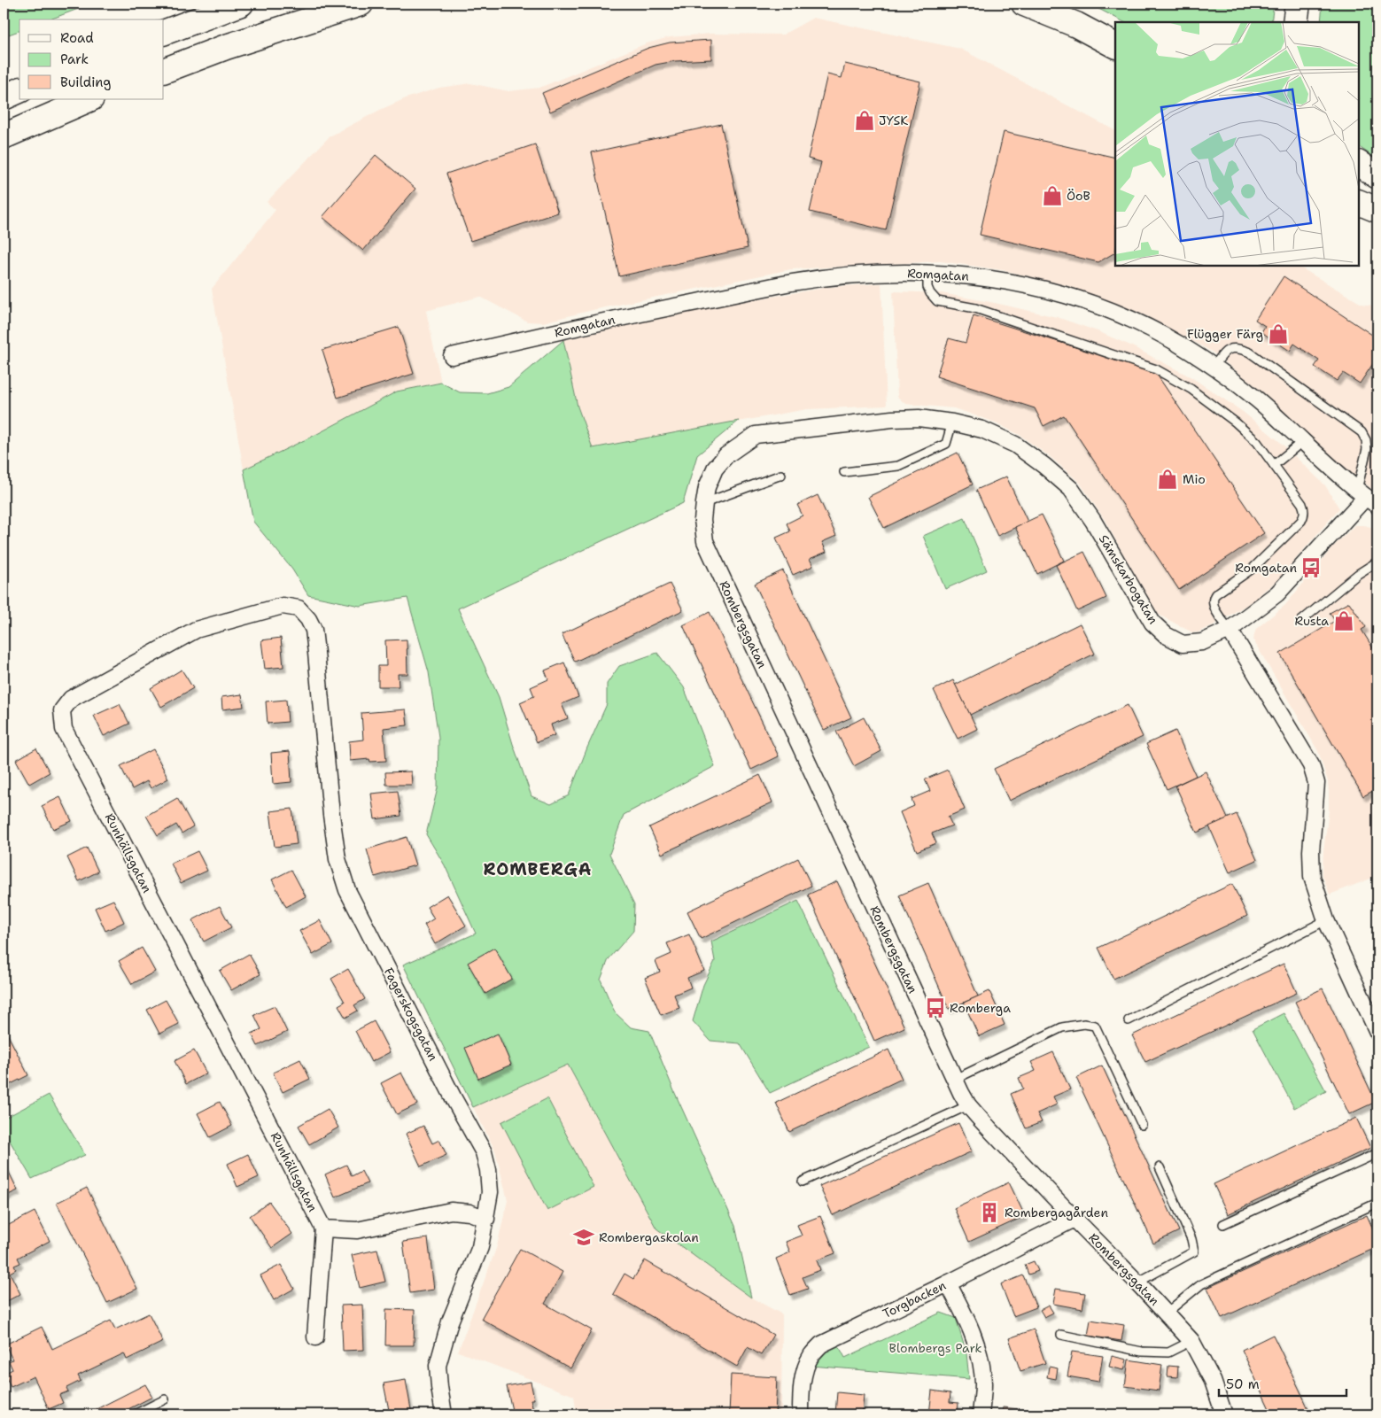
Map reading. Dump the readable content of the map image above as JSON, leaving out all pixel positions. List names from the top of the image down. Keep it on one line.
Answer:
{"streets":{"street":["Romgatan","Sämskarbogatan","Rombergsgatan","Runhällsgatan","Fagerskogsgatan","Torgbacken"]},"crossings":[["Sämskarbogatan","Rombergsgatan"],["Rombergsgatan","Torgbacken"],["Runhällsgatan","Fagerskogsgatan"]],"districts":["ROMBERGA"],"parks":["Blombergs Park"],"places":{"shop":["JYSK","ÖoB","Flügger Färg","Mio","Rusta"],"bus stop":["Romgatan","Romberga"],"building":["Rombergagården"],"school or university":["Rombergaskolan"]},"legend":["Road","Park","Building"],"scale_bar":"50 m"}
